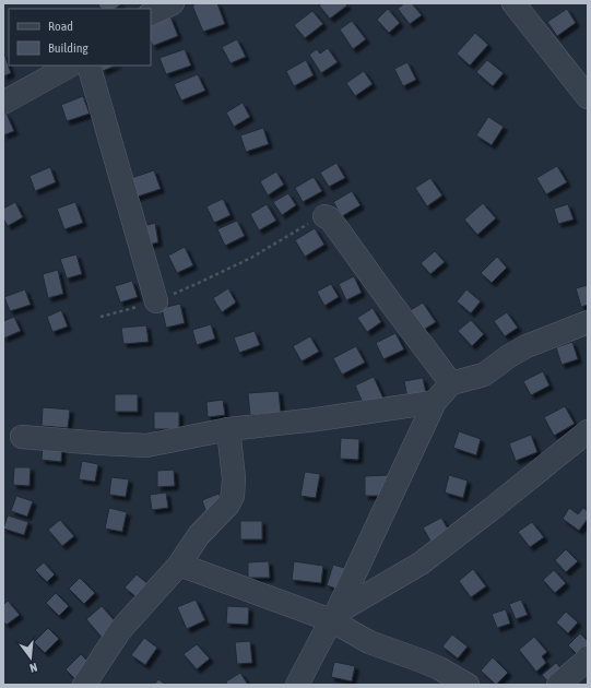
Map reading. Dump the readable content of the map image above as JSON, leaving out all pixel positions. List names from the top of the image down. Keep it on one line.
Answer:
{"legend":["Road","Building"],"north":"bottom"}
